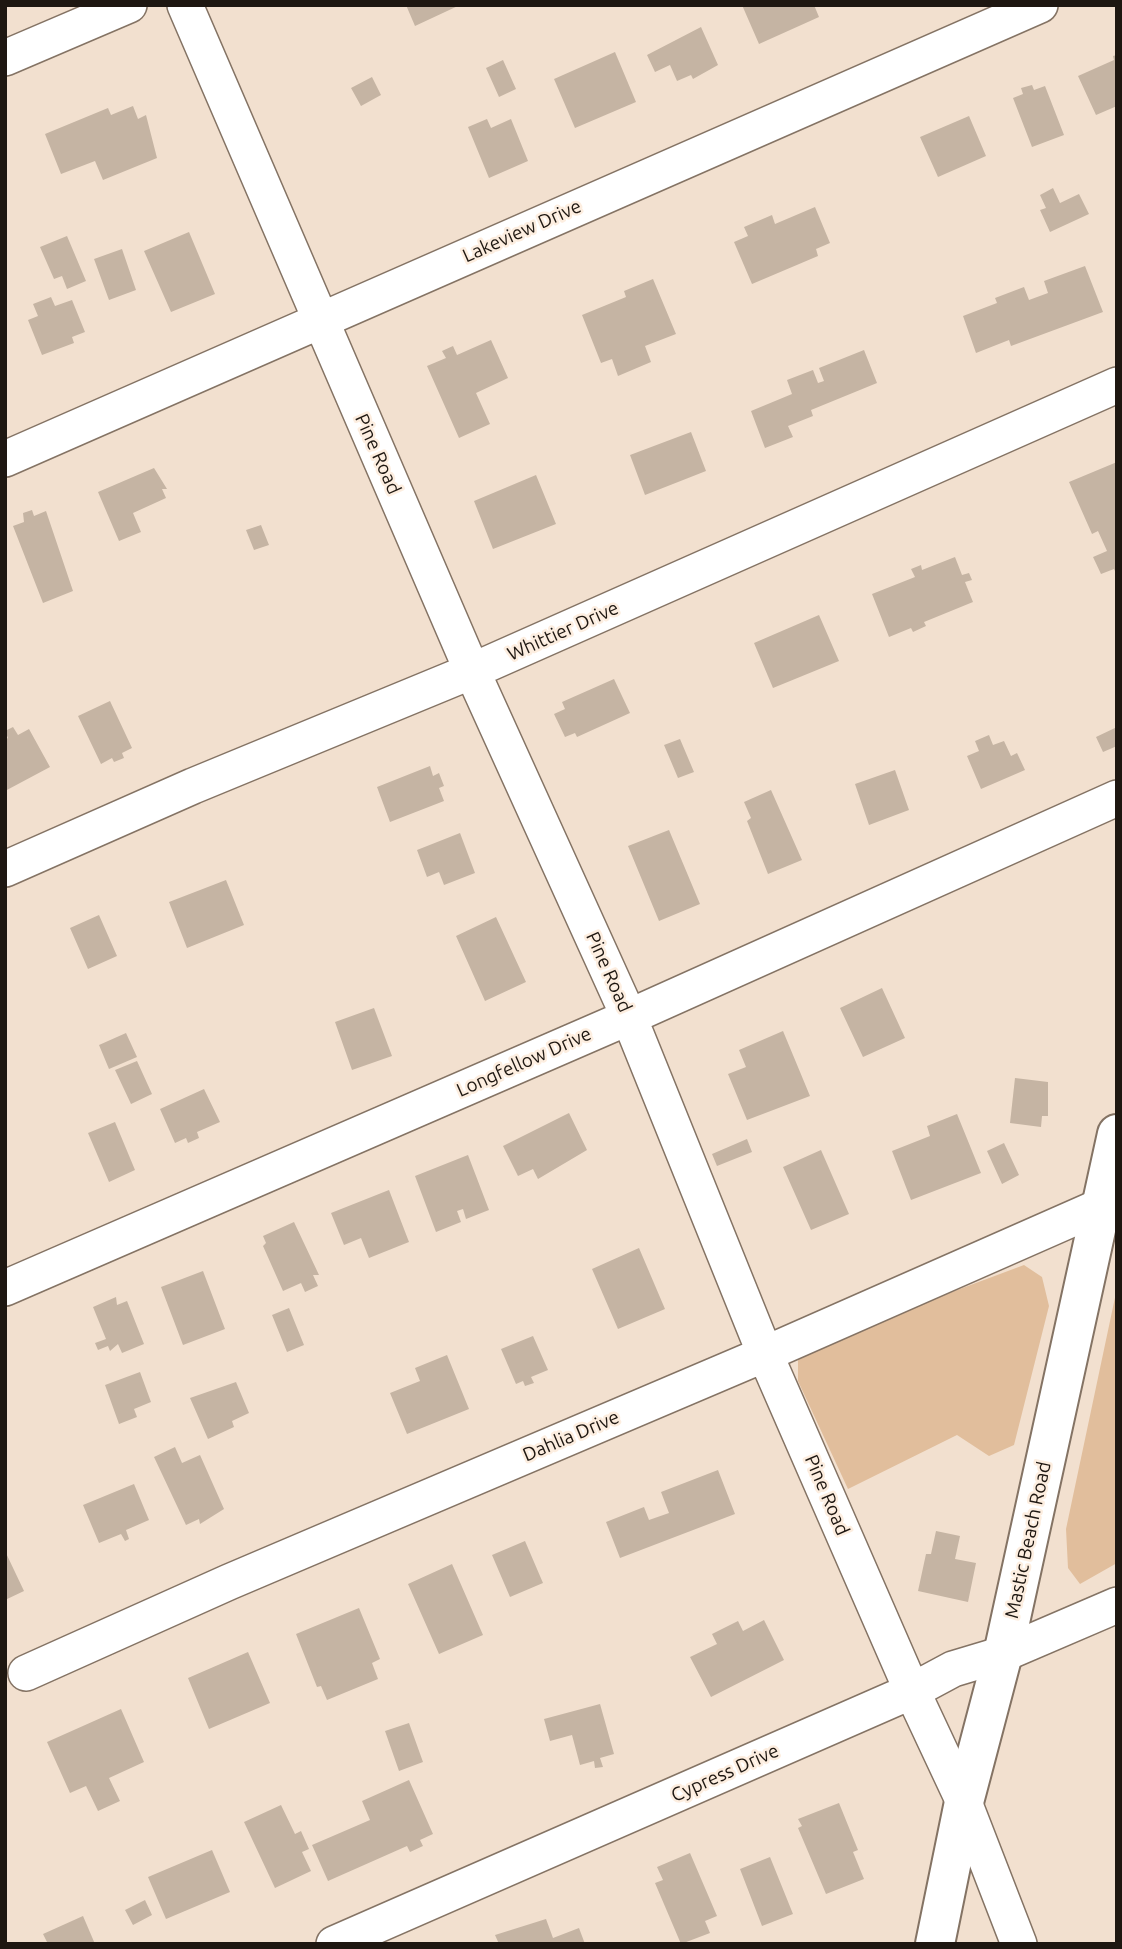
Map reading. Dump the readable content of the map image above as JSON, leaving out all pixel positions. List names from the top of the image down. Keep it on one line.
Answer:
{"streets":{"street":["Lakeview Drive","Pine Road","Whittier Drive","Longfellow Drive","Dahlia Drive","Mastic Beach Road","Cypress Drive"]},"crossings":[["Lakeview Drive","Pine Road"],["Pine Road","Whittier Drive"],["Pine Road","Longfellow Drive"],["Pine Road","Dahlia Drive"],["Pine Road","Mastic Beach Road"],["Pine Road","Cypress Drive"],["Dahlia Drive","Mastic Beach Road"],["Mastic Beach Road","Cypress Drive"]]}
